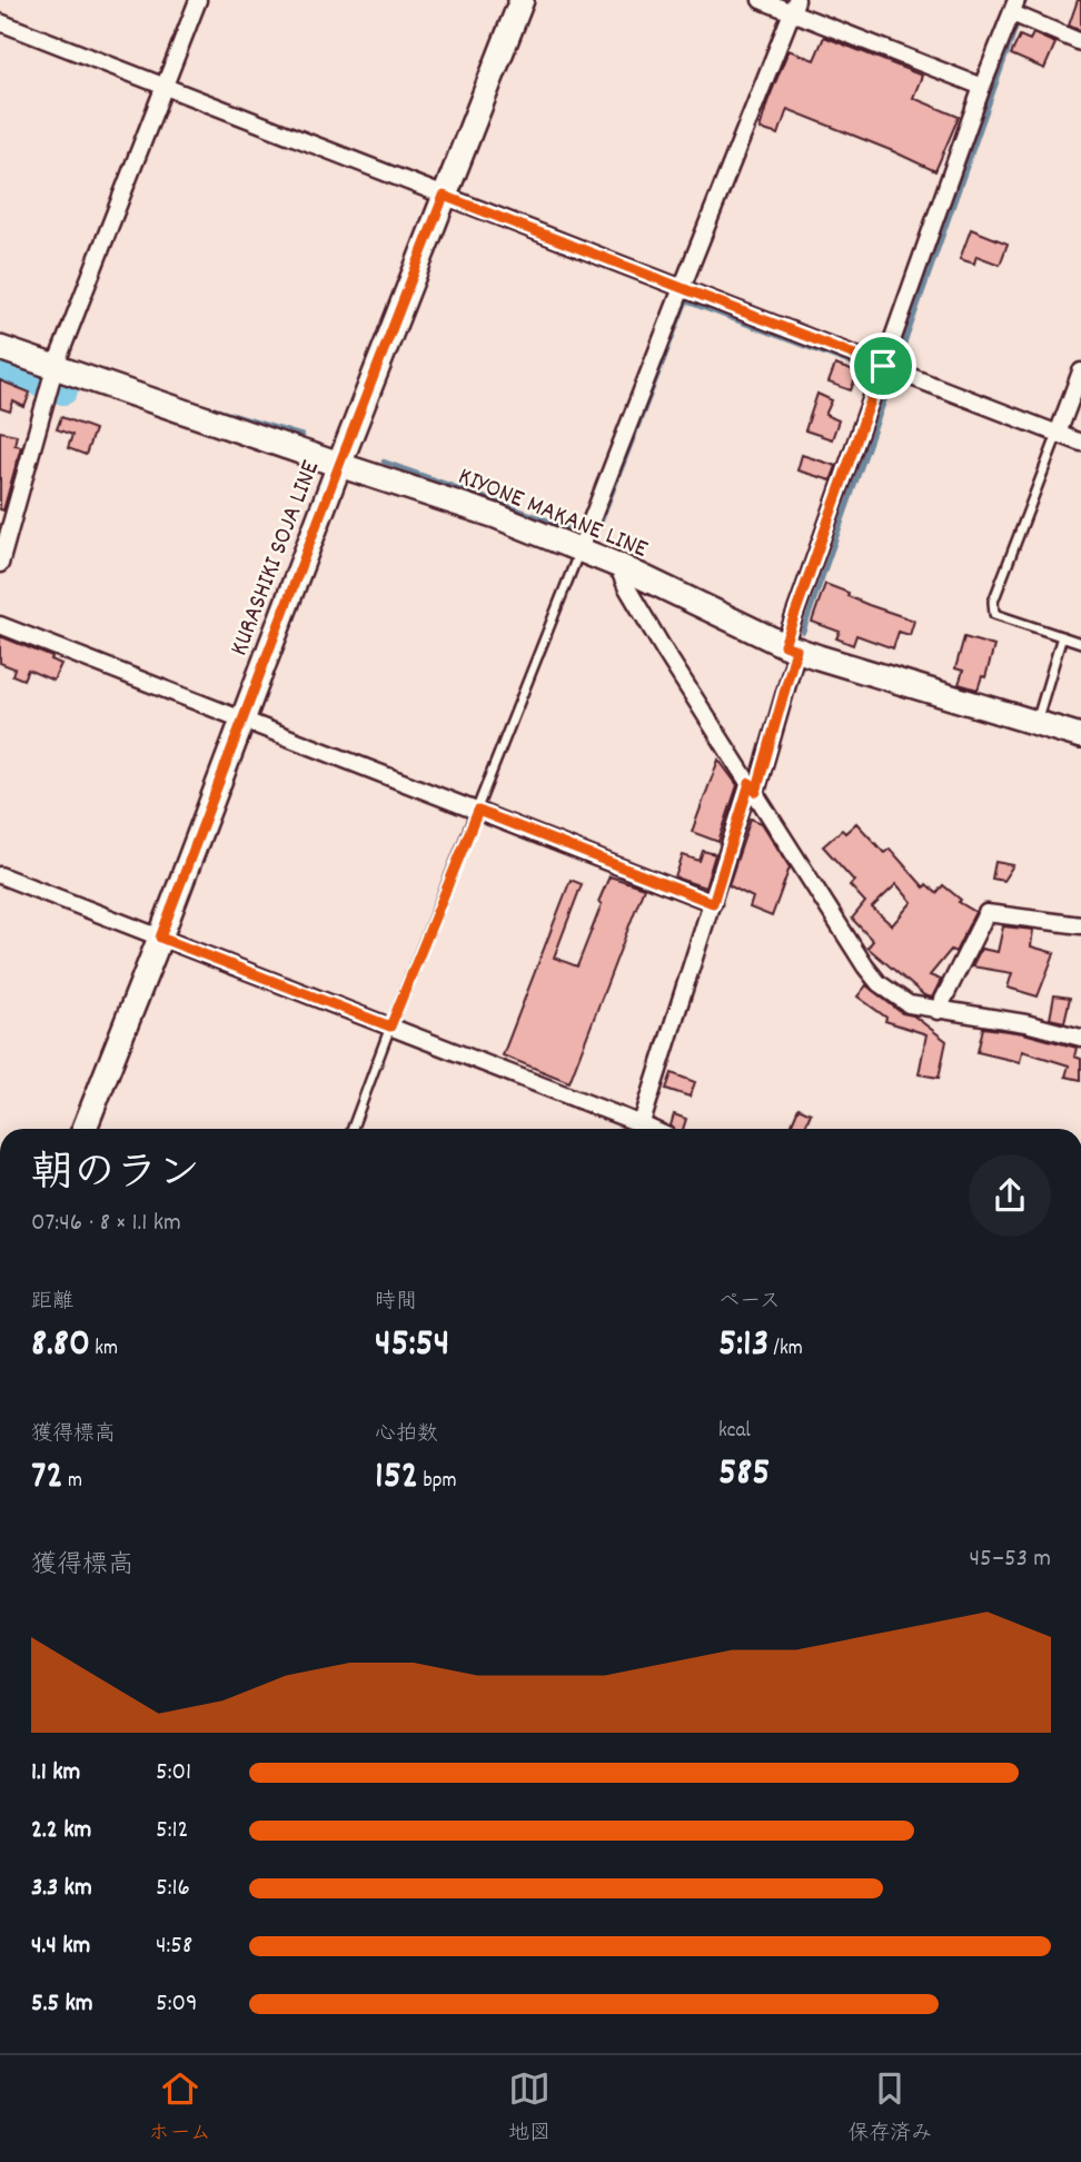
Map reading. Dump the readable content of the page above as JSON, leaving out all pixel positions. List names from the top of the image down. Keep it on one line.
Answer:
{"streets":{"main road":["KIYONE MAKANE LINE","KURASHIKI SOJA LINE"]},"crossings":[["KIYONE MAKANE LINE","KURASHIKI SOJA LINE"]],"page":{"heading":["朝のラン","07:46 · 8 × 1.1 km"],"stats":[["距離","8.80 km"],["時間","45:54"],["ペース","5:13 /km"],["獲得標高","72 m"],["心拍数","152 bpm"],["kcal","585"]],"chart":["獲得標高","45–53 m"],"list":[{"name":"1.1 km","note":"5:01"},{"name":"2.2 km","note":"5:12"},{"name":"3.3 km","note":"5:16"},{"name":"4.4 km","note":"4:58"},{"name":"5.5 km","note":"5:09"}],"tabs":["ホーム","地図","保存済み"]}}
